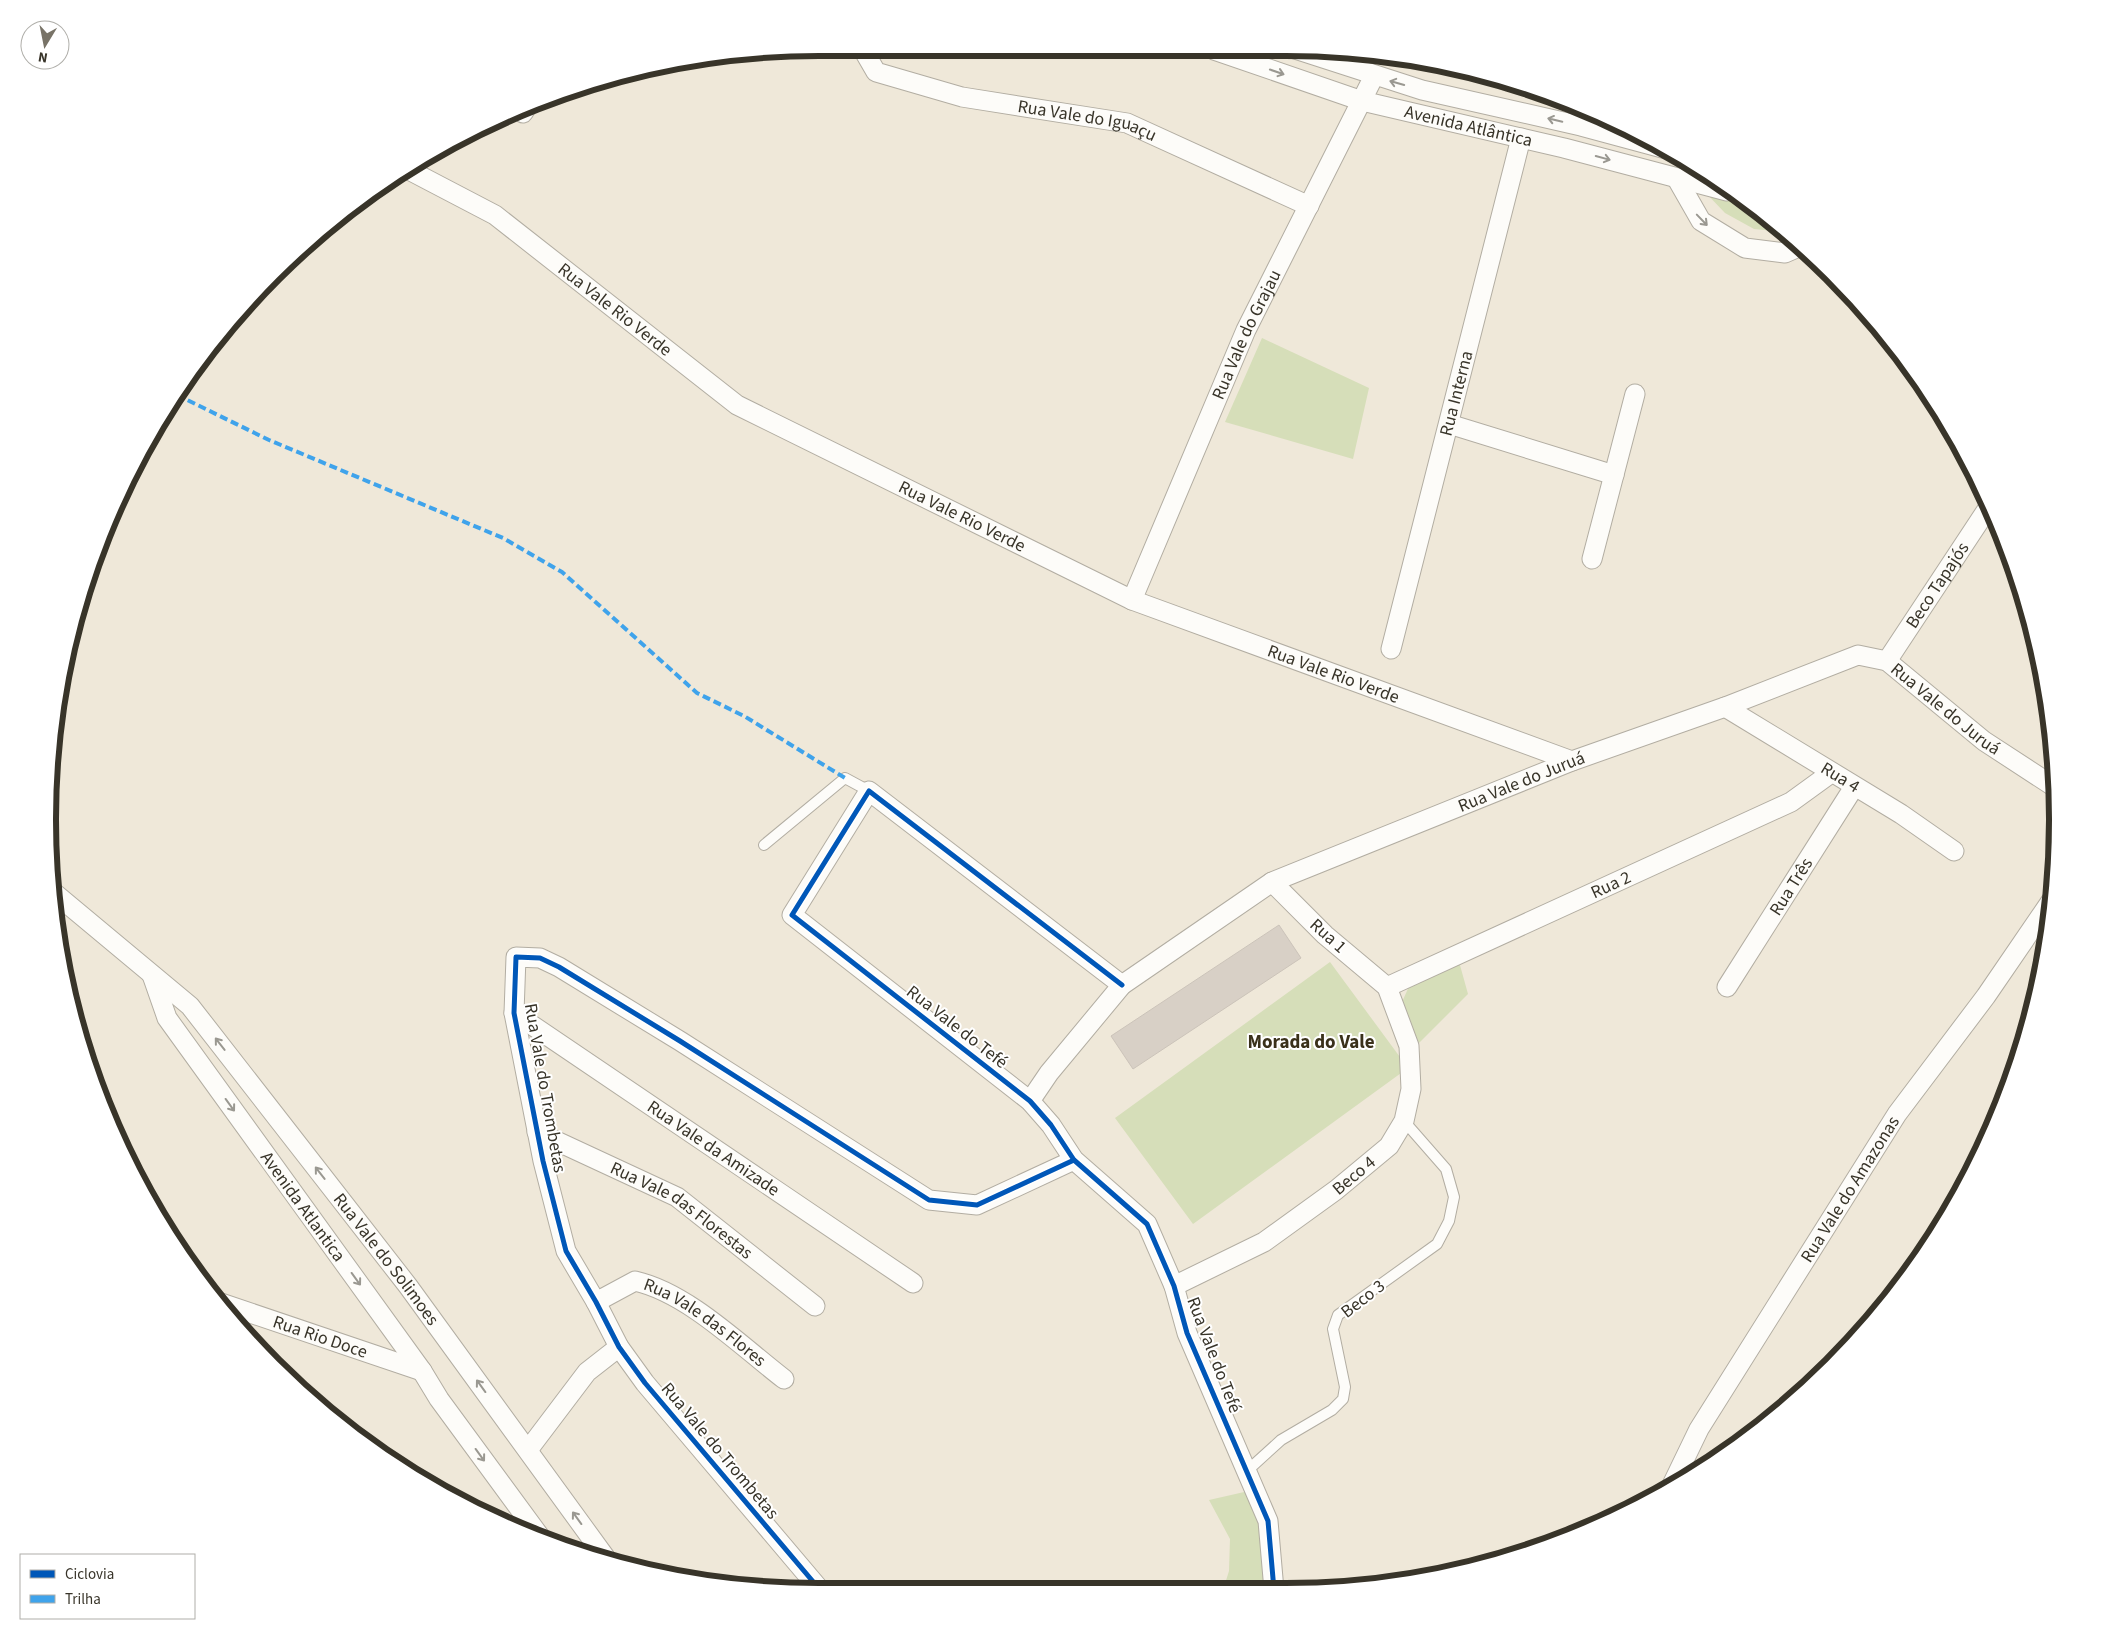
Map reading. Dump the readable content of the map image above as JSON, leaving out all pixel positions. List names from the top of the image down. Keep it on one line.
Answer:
{"streets":{"street":["Rua Vale do Iguaçu","Avenida Atlântica","Rua Vale Rio Verde","Rua Vale do Grajau","Rua Interna","Beco Tapajós","Rua Vale do Juruá","Rua 4","Rua 2","Rua Três","Rua 1","Rua Vale do Tefé","Rua Vale do Trombetas","Rua Vale da Amizade","Beco 4","Rua Vale do Amazonas","Avenida Atlantica","Rua Vale das Florestas","Rua Vale do Solimoes","Rua Vale das Flores","Rua Rio Doce"],"lane":["Beco 3"]},"crossings":[["Rua Vale do Iguaçu","Rua Vale do Grajau"],["Avenida Atlântica","Rua Vale do Grajau"],["Avenida Atlântica","Rua Interna"],["Rua Vale Rio Verde","Rua Vale do Grajau"],["Rua Vale Rio Verde","Rua Vale do Juruá"],["Beco Tapajós","Rua Vale do Juruá"],["Rua Vale do Juruá","Rua 4"],["Rua Vale do Juruá","Rua 1"],["Rua Vale do Juruá","Rua Vale do Tefé"],["Rua 4","Rua 2"],["Rua 4","Rua Três"],["Rua 2","Rua 1"],["Rua 2","Beco 4"],["Rua 1","Beco 4"],["Rua Vale do Tefé","Rua Vale do Trombetas"],["Rua Vale do Tefé","Beco 4"],["Rua Vale do Tefé","Beco 3"],["Rua Vale do Trombetas","Rua Vale da Amizade"],["Rua Vale do Trombetas","Rua Vale das Florestas"],["Rua Vale do Trombetas","Rua Vale das Flores"],["Beco 4","Beco 3"],["Avenida Atlantica","Rua Vale do Solimoes"],["Avenida Atlantica","Rua Rio Doce"]],"one_way":["Avenida Atlantica","Rua Vale do Solimoes"],"districts":["Morada do Vale"],"legend":["Ciclovia","Trilha"],"north":"bottom"}
